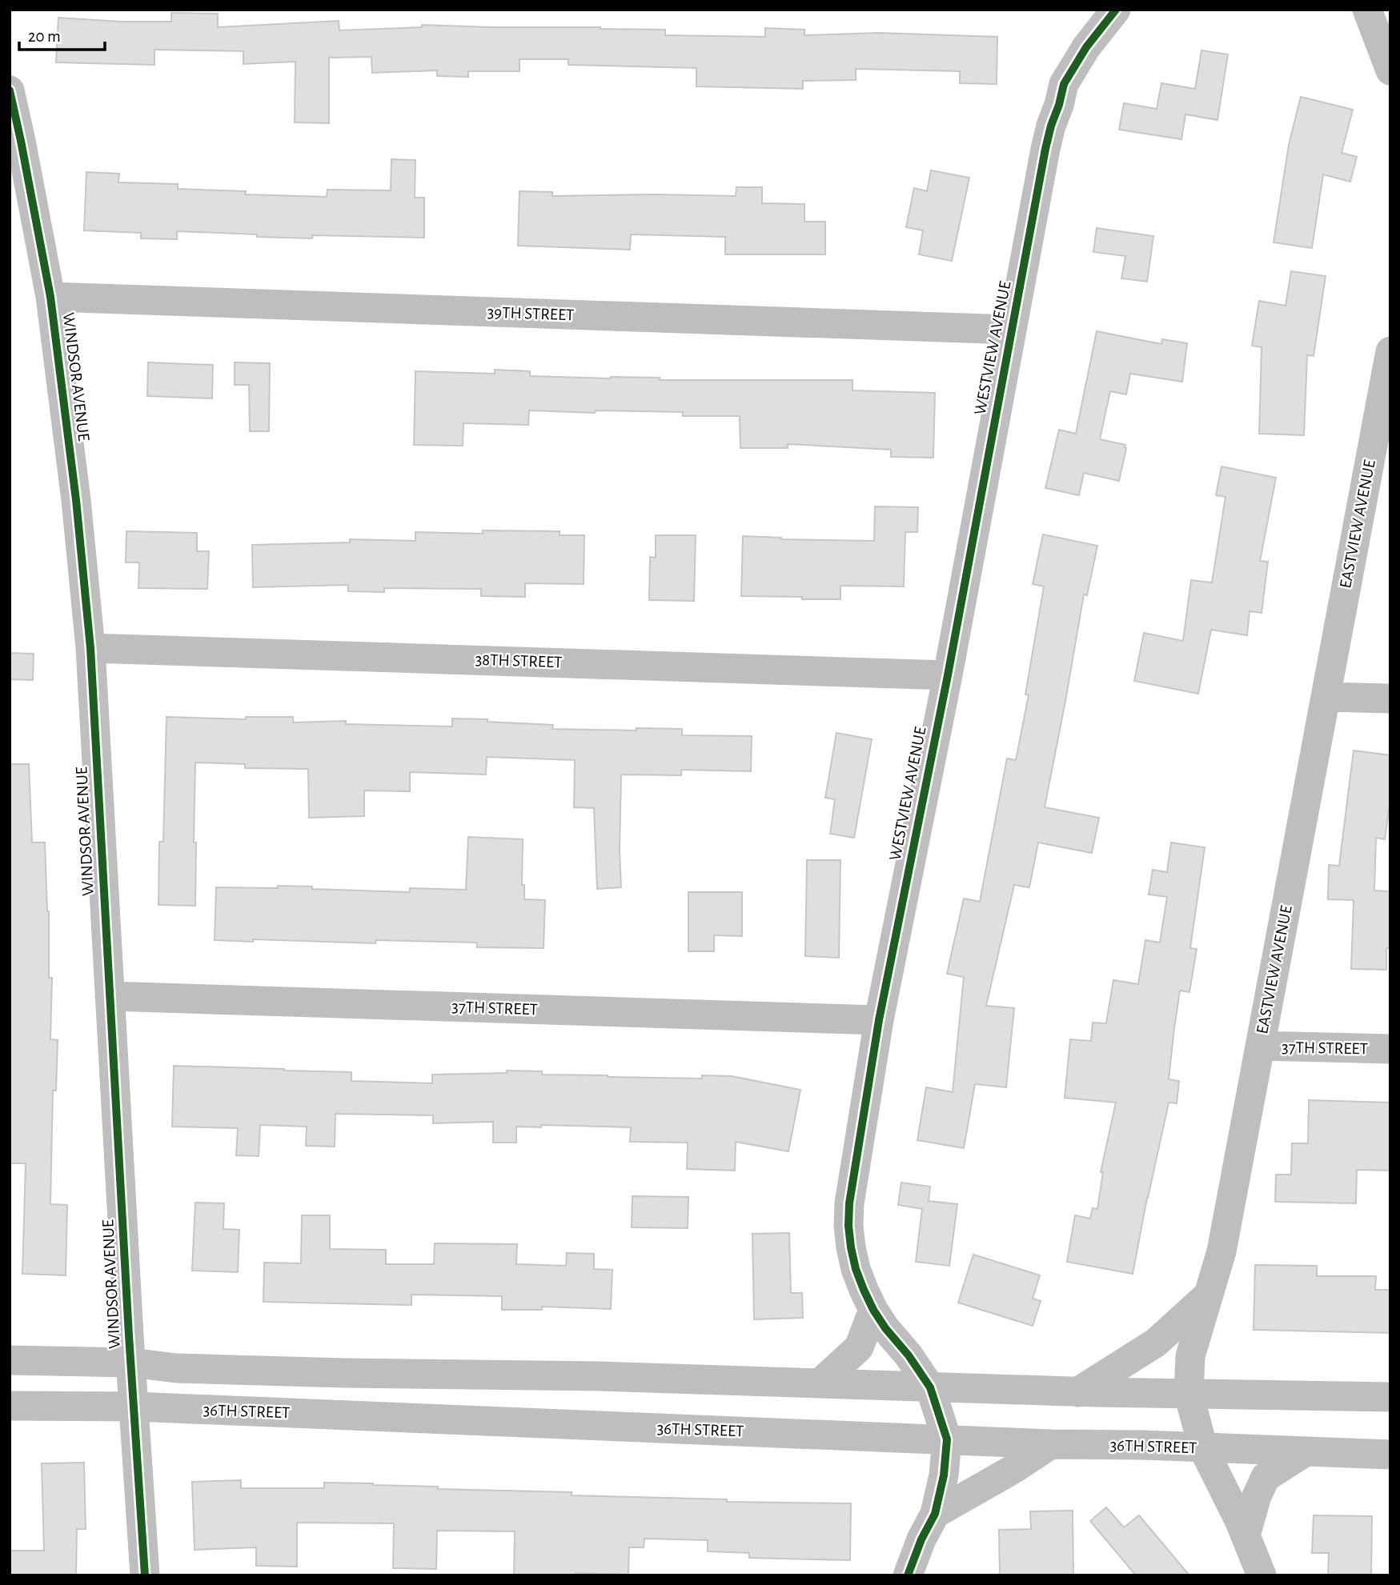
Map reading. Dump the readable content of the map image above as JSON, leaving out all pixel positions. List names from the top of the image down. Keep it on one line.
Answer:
{"streets":{"street":["39TH STREET","WESTVIEW AVENUE","WINDSOR AVENUE","EASTVIEW AVENUE","38TH STREET","37TH STREET","36TH STREET"]},"crossings":[["39TH STREET","WESTVIEW AVENUE"],["39TH STREET","WINDSOR AVENUE"],["WESTVIEW AVENUE","38TH STREET"],["WESTVIEW AVENUE","37TH STREET"],["WESTVIEW AVENUE","36TH STREET"],["WINDSOR AVENUE","38TH STREET"],["WINDSOR AVENUE","37TH STREET"],["WINDSOR AVENUE","36TH STREET"],["EASTVIEW AVENUE","37TH STREET"],["EASTVIEW AVENUE","36TH STREET"]],"scale_bar":"20 m"}
